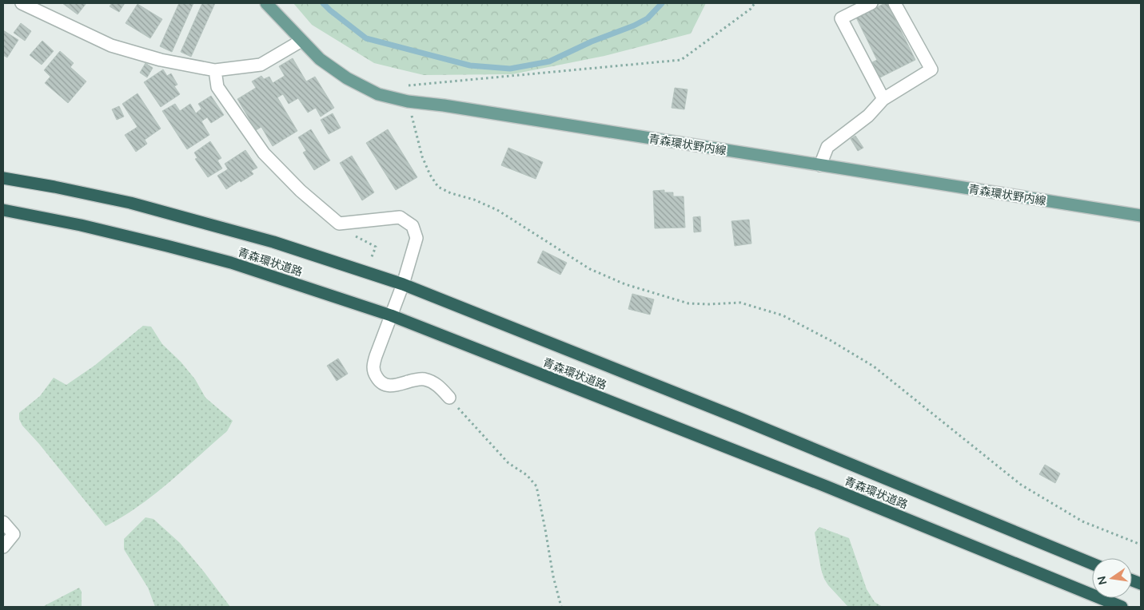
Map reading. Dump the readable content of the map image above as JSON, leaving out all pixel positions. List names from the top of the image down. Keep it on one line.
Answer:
{"streets":{"highway":["青森環状道路"],"main road":["青森環状野内線"]},"north":"left"}
